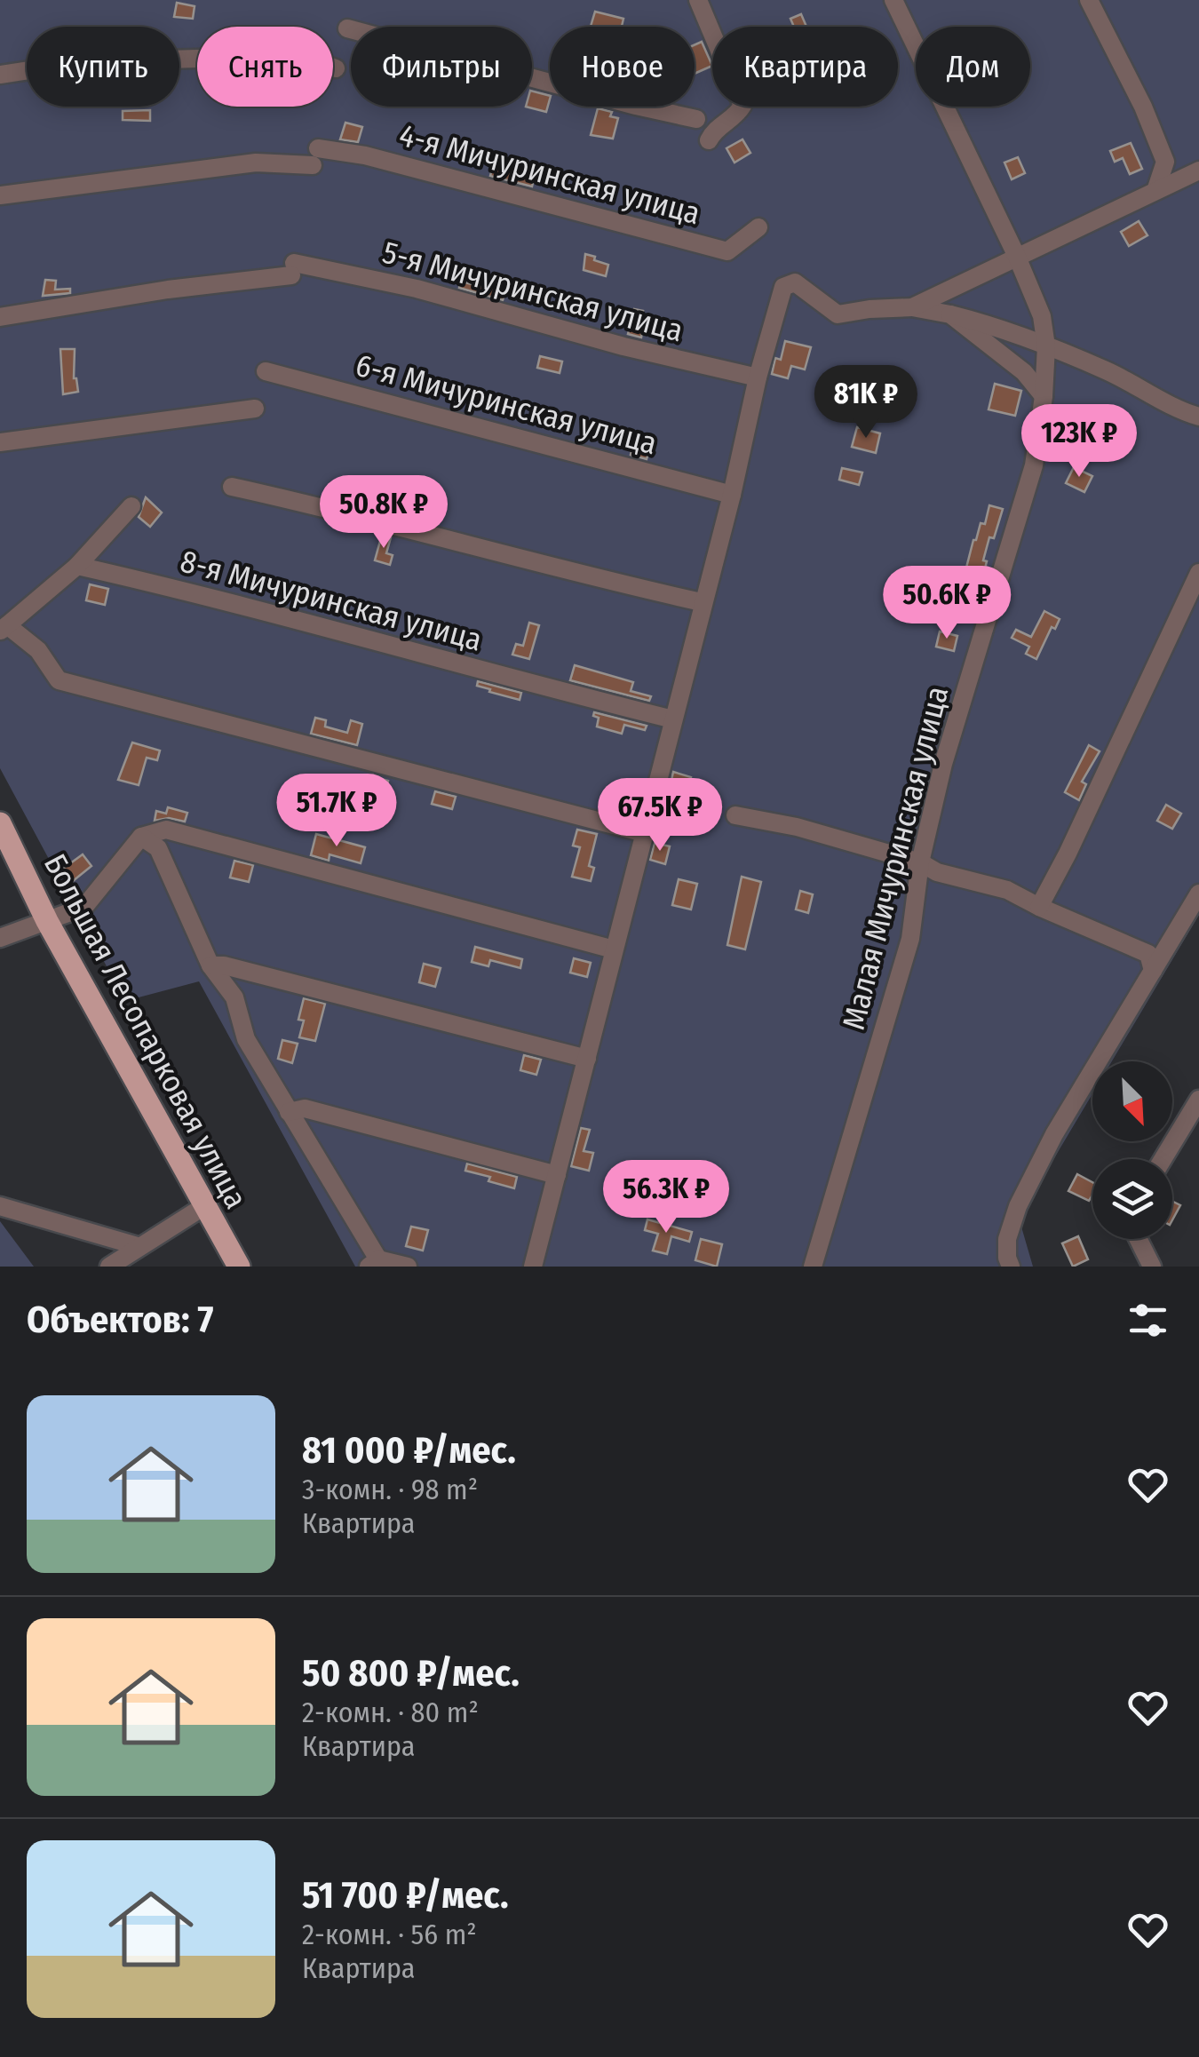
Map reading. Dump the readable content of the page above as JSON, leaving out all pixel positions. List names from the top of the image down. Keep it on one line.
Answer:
{"streets":{"main road":["Большая Лесопарковая улица"],"street":["4-я Мичуринская улица","5-я Мичуринская улица","6-я Мичуринская улица","8-я Мичуринская улица","Малая Мичуринская улица"]},"north":"bottom right","page":{"chip":["Купить","Снять","Фильтры","Новое","Квартира","Дом"],"price":["81K ₽","123K ₽","50.8K ₽","50.6K ₽","51.7K ₽","67.5K ₽","56.3K ₽"],"heading":"Объектов: 7","list":[{"name":"81 000 ₽/мес.","note":"3-комн. · 98 m² · Квартира"},{"name":"50 800 ₽/мес.","note":"2-комн. · 80 m² · Квартира"},{"name":"51 700 ₽/мес.","note":"2-комн. · 56 m² · Квартира"}]}}
